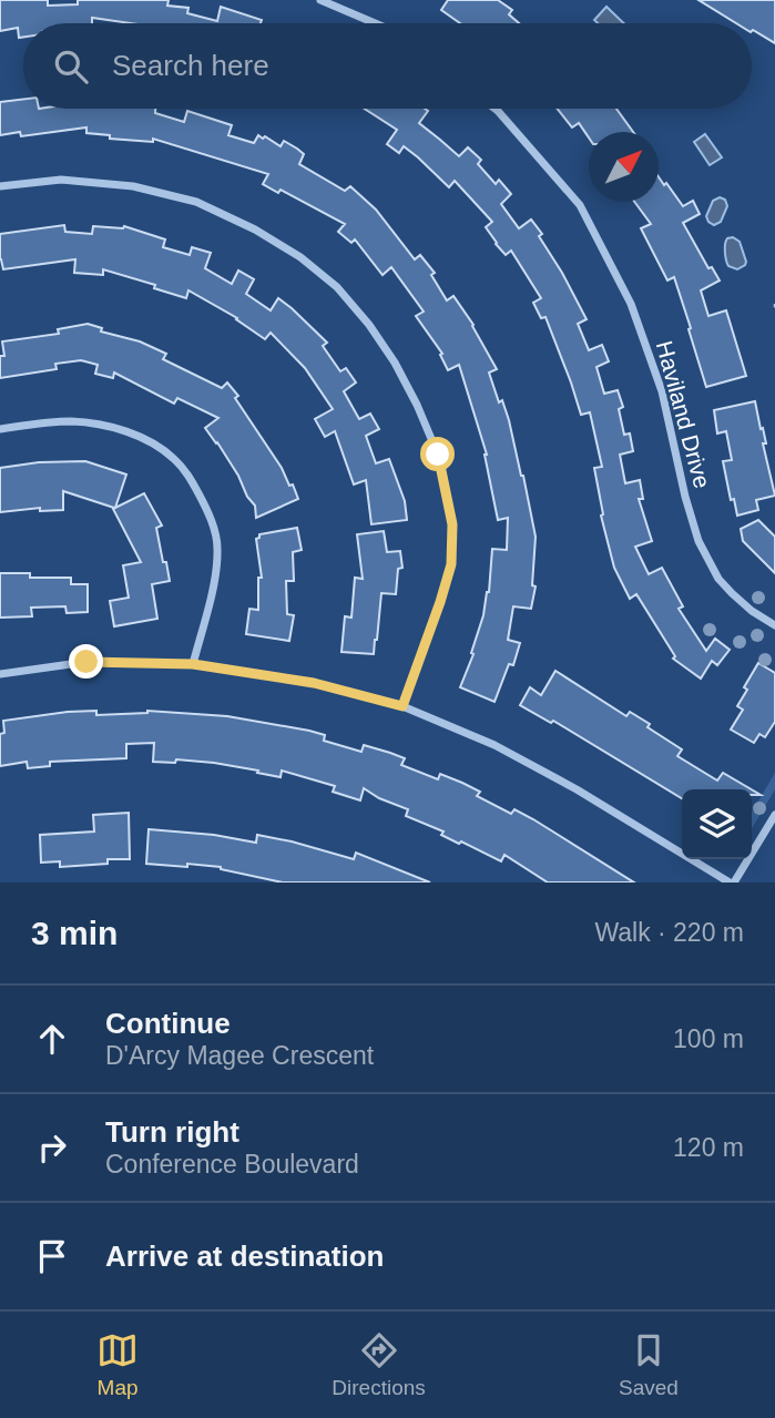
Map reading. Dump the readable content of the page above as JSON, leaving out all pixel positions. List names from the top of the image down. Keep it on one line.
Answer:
{"streets":{"street":["Haviland Drive"]},"north":"top right","page":{"search":"Search here","heading":["3 min","Walk · 220 m"],"list":[["Continue","D'Arcy Magee Crescent","100 m"],["Turn right","Conference Boulevard","120 m"],"Arrive at destination"],"nav":["Map","Directions","Saved"]}}
